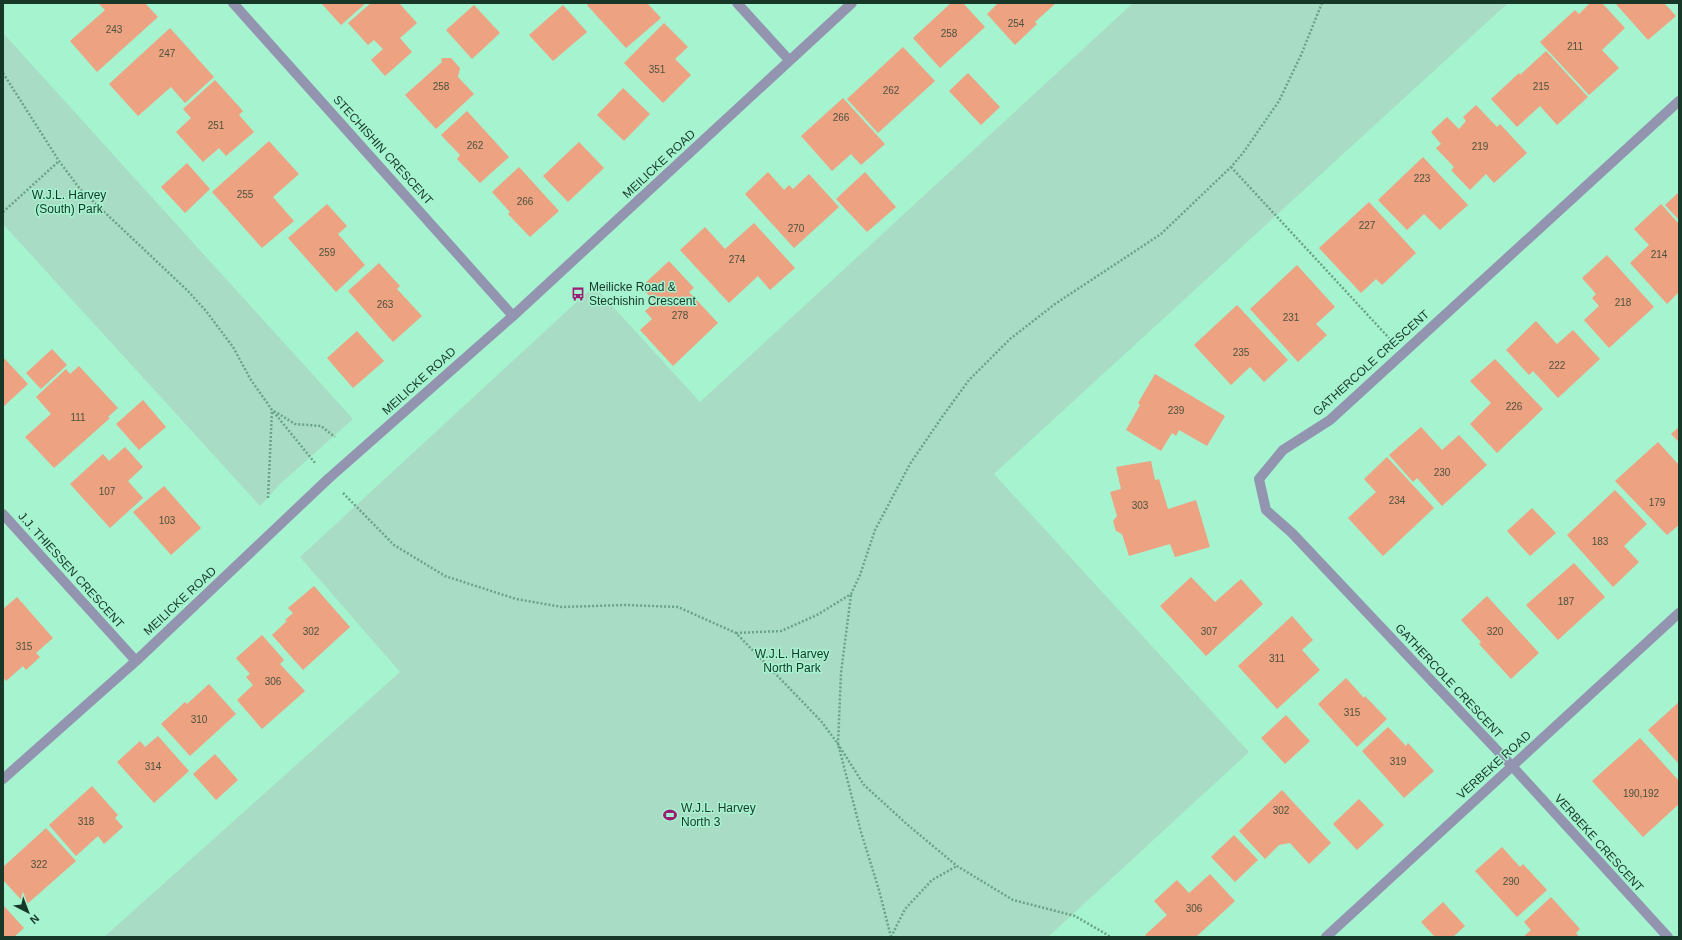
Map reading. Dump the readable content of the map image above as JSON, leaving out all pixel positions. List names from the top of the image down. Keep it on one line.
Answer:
{"streets":{"street":["STECHISHIN CRESCENT","MEILICKE ROAD","GATHERCOLE CRESCENT","J.J. THIESSEN CRESCENT","VERBEKE ROAD","VERBEKE CRESCENT"]},"crossings":[["STECHISHIN CRESCENT","MEILICKE ROAD"],["MEILICKE ROAD","J.J. THIESSEN CRESCENT"],["GATHERCOLE CRESCENT","VERBEKE ROAD"],["GATHERCOLE CRESCENT","VERBEKE CRESCENT"],["VERBEKE ROAD","VERBEKE CRESCENT"]],"parks":["W.J.L. Harvey (South) Park","W.J.L. Harvey North Park"],"places":{"bus stop":["Meilicke Road & Stechishin Crescent"],"sports":["W.J.L. Harvey North 3"]},"house_numbers":["254","243","258","211","247","351","258","215","262","266","251","262","219","223","255","266","227","270","259","214","274","218","263","278","231","235","222","226","239","111","230","107","234","179","303","103","183","187","302","307","320","315","311","306","315","310","319","314","190,192","302","318","322","290","306"],"north":"bottom right"}
